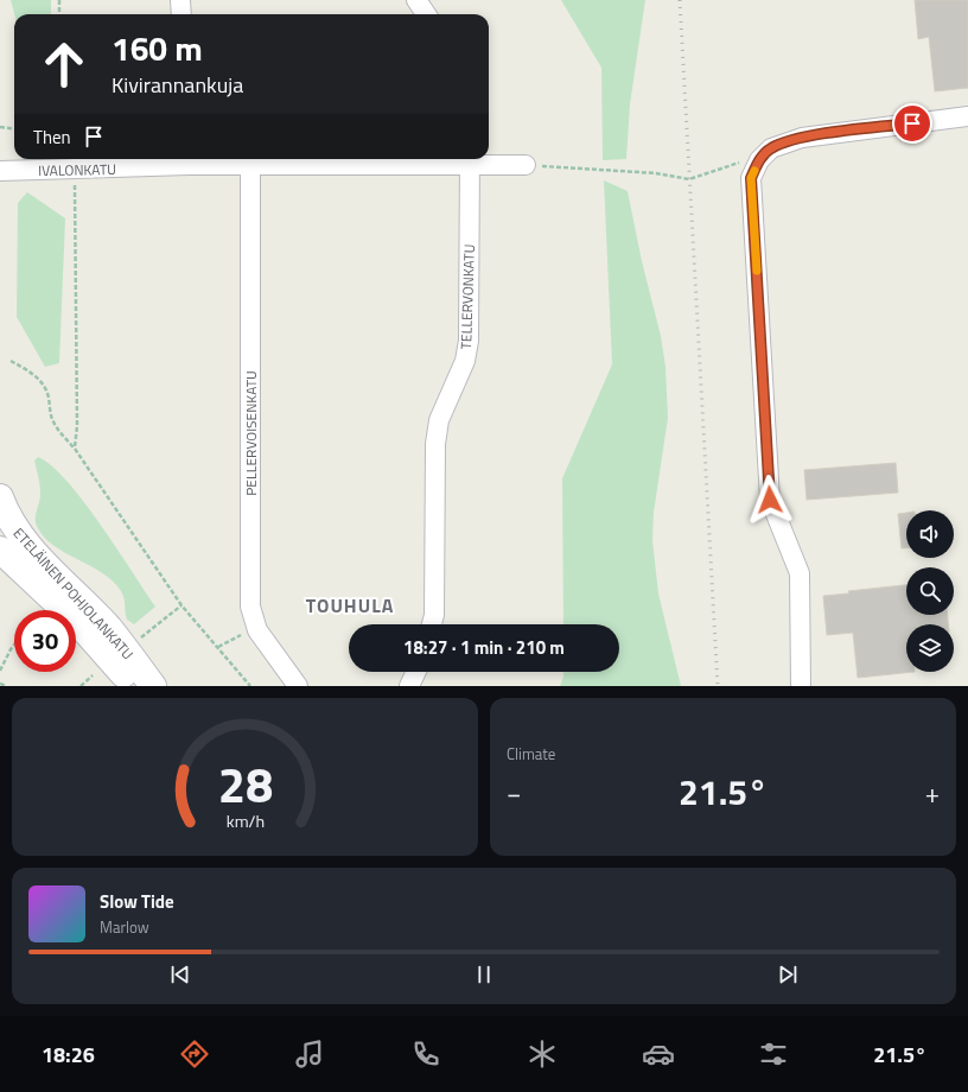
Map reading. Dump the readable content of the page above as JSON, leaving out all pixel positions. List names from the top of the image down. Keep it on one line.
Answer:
{"streets":{"main road":["ETELÄINEN POHJOLANKATU"],"street":["IVALONKATU","TELLERVONKATU","PELLERVOISENKATU"]},"crossings":[["IVALONKATU","TELLERVONKATU"],["IVALONKATU","PELLERVOISENKATU"]],"districts":["TOUHULA"],"page":{"turn":["160 m","Kivirannankuja"],"then":"Then","limit":"30","trip":"18:27 · 1 min · 210 m","tile":"Climate","heat":["−","21.5°","+"],"song":["Slow Tide","Marlow"],"tabs":["18:26","21.5°"],"gauge":["28","km/h"]}}
